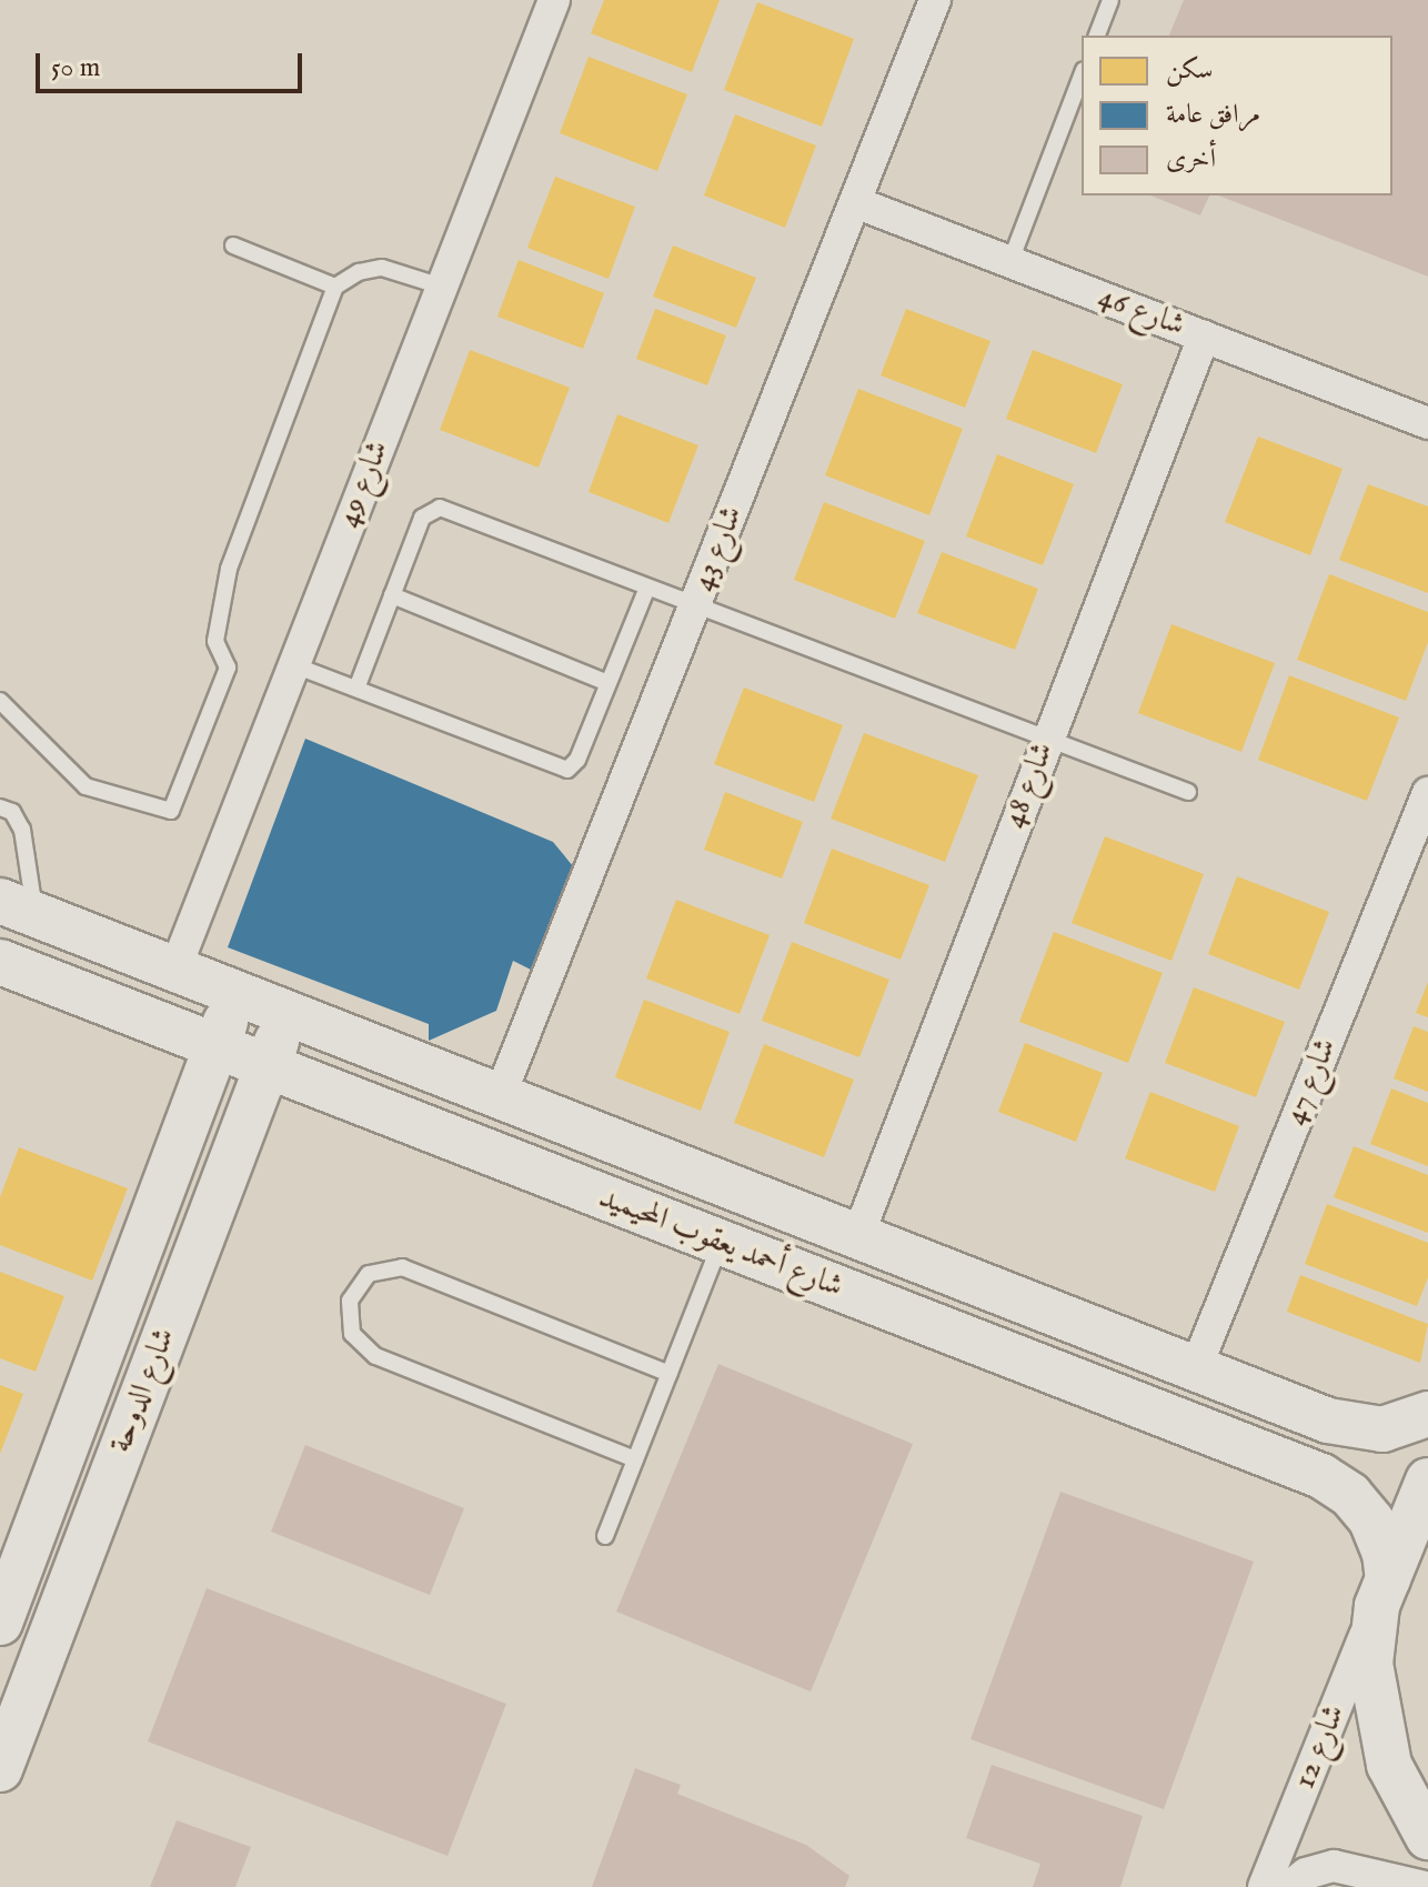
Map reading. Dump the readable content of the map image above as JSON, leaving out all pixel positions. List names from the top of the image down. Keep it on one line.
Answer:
{"streets":{"street":["شارع 46","شارع 49","شارع 43","شارع 48","شارع 47","شارع أحمد يعقوب المحيميد","شارع الدوحة","شارع 12"]},"crossings":[["شارع 46","شارع 43"],["شارع 46","شارع 48"],["شارع 49","شارع أحمد يعقوب المحيميد"],["شارع 43","شارع أحمد يعقوب المحيميد"],["شارع 48","شارع أحمد يعقوب المحيميد"],["شارع 47","شارع أحمد يعقوب المحيميد"],["شارع أحمد يعقوب المحيميد","شارع الدوحة"],["شارع أحمد يعقوب المحيميد","شارع 12"]],"legend":["سكن","مرافق عامة","أخرى"],"scale_bar":"50 m"}
